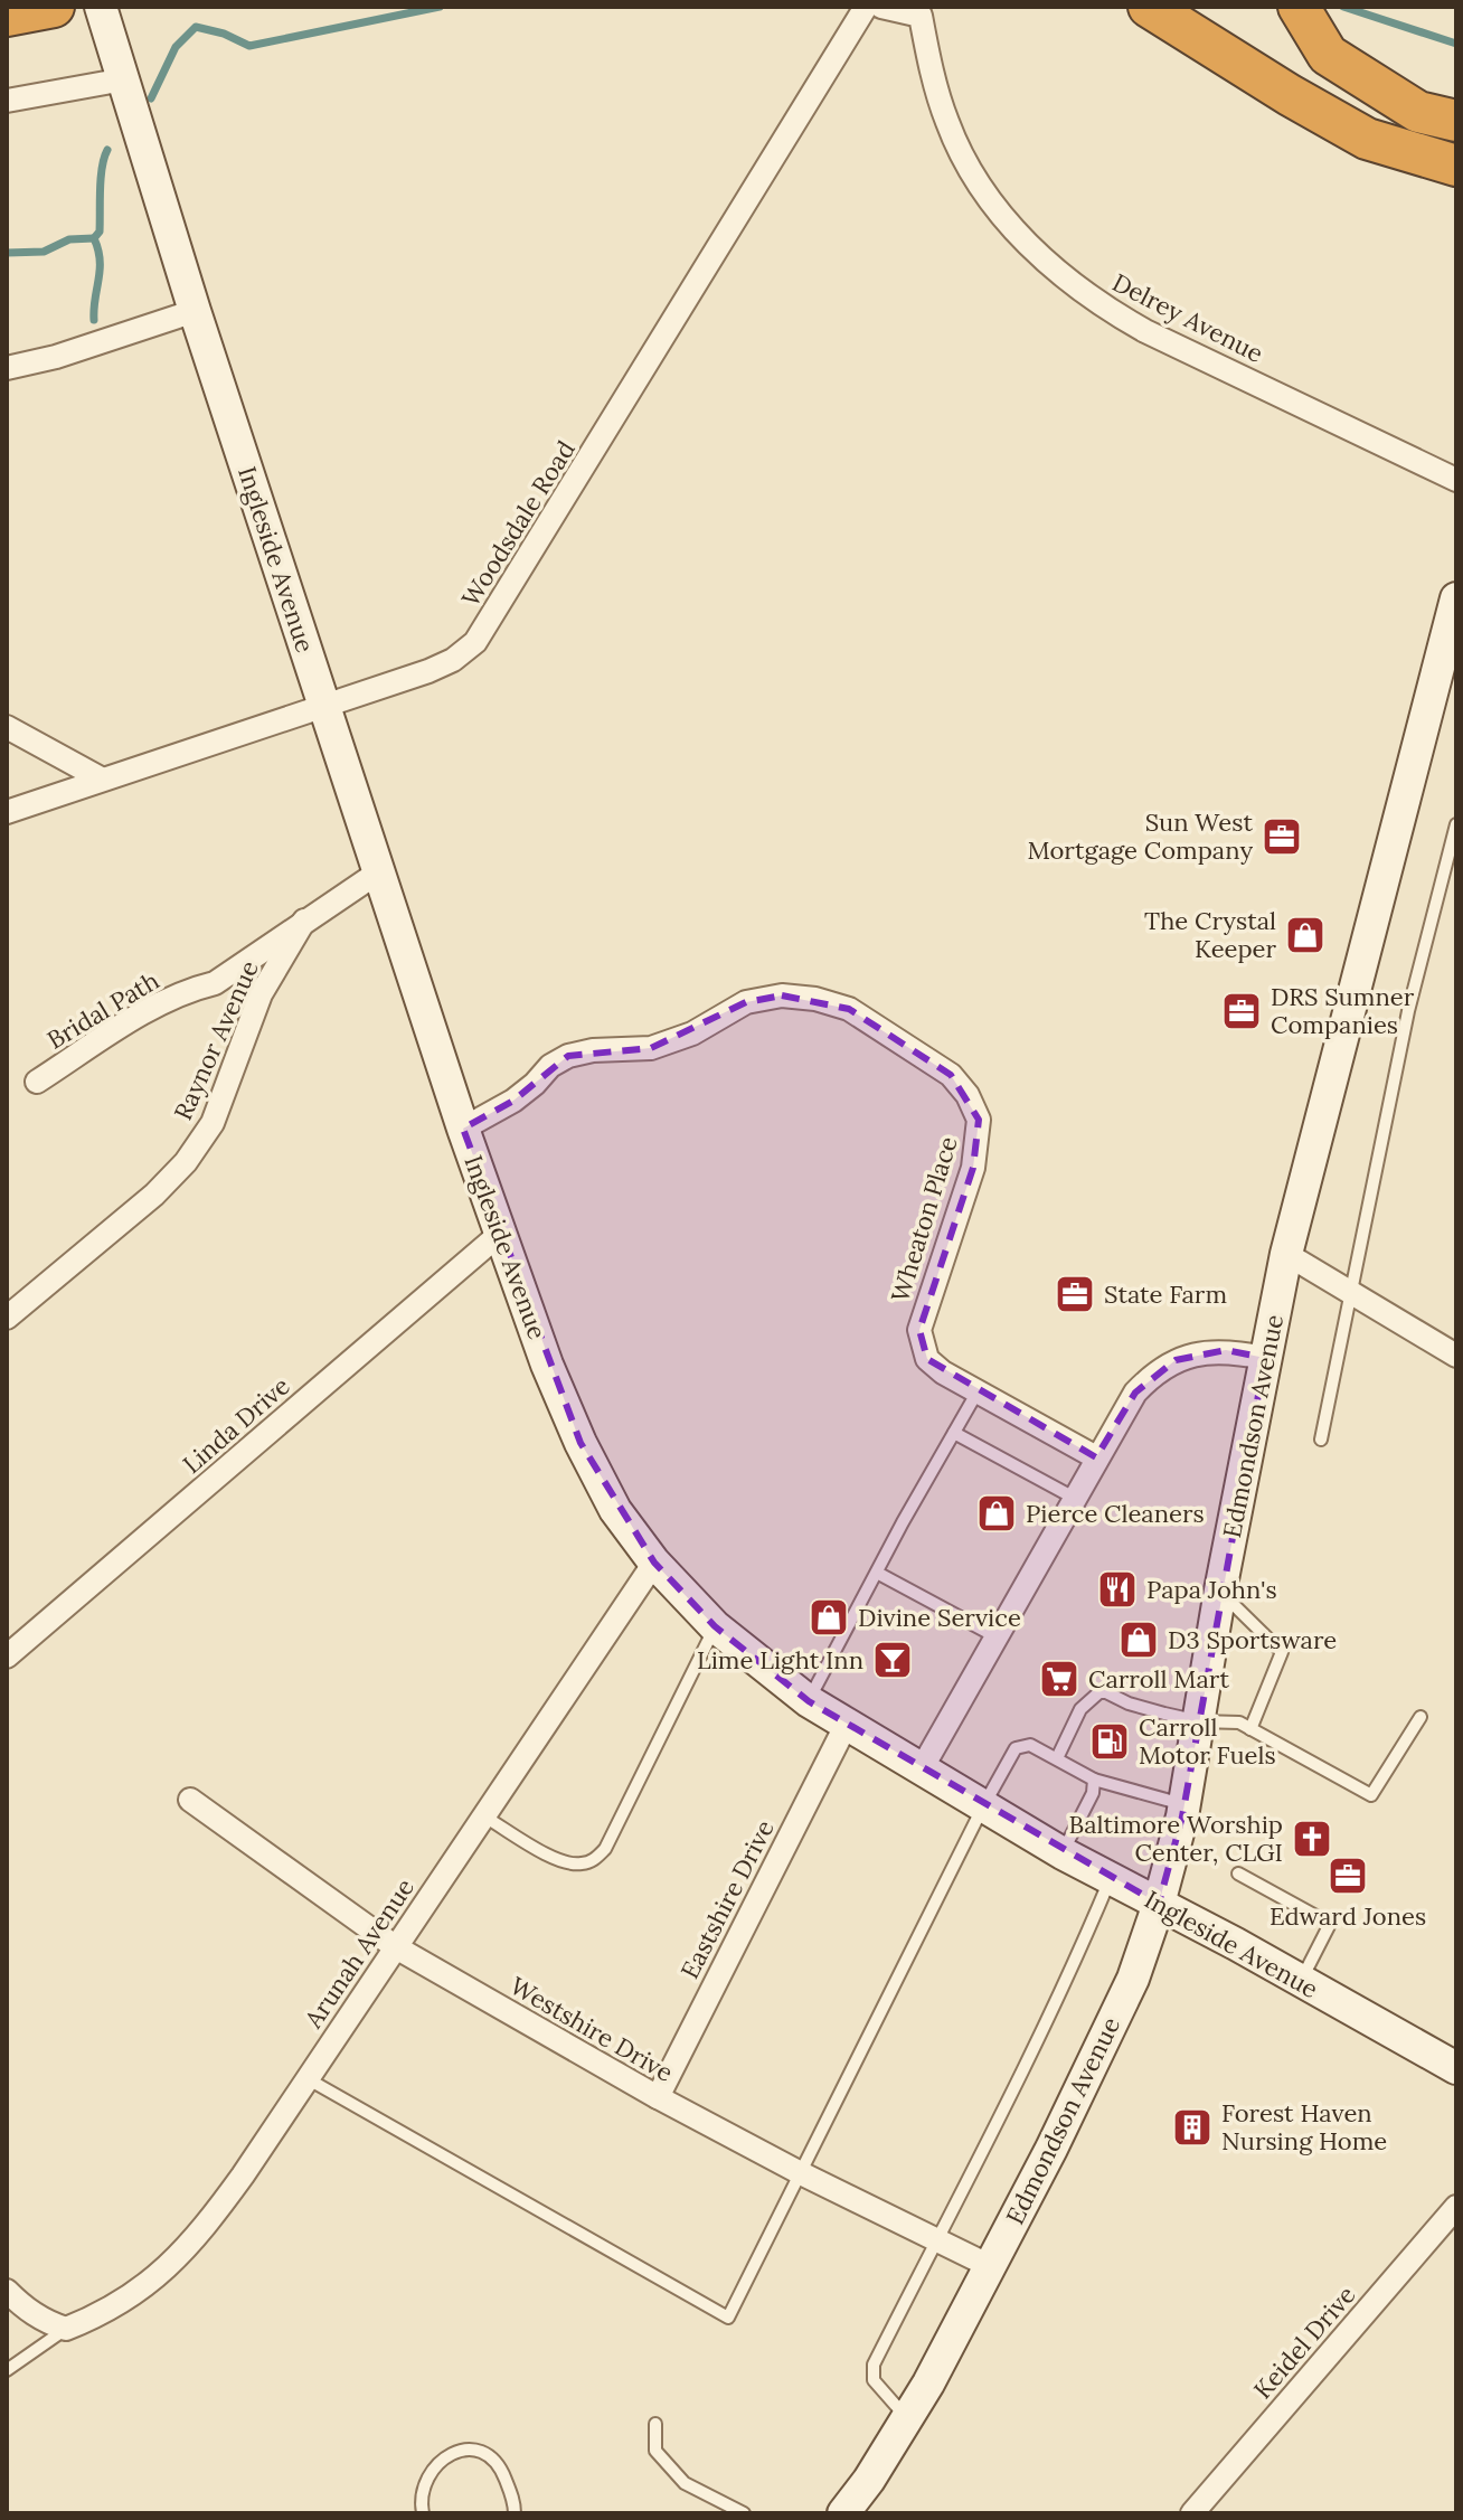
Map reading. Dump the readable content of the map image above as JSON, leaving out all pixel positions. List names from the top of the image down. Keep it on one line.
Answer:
{"streets":{"main road":["Ingleside Avenue","Edmondson Avenue"],"street":["Delrey Avenue","Woodsdale Road","Bridal Path","Raynor Avenue","Wheaton Place","Linda Drive","Eastshire Drive","Arunah Avenue","Westshire Drive","Keidel Drive"]},"crossings":[["Woodsdale Road","Ingleside Avenue"],["Ingleside Avenue","Bridal Path"],["Ingleside Avenue","Wheaton Place"],["Ingleside Avenue","Linda Drive"],["Ingleside Avenue","Edmondson Avenue"],["Ingleside Avenue","Eastshire Drive"],["Ingleside Avenue","Arunah Avenue"],["Bridal Path","Raynor Avenue"],["Edmondson Avenue","Westshire Drive"],["Eastshire Drive","Westshire Drive"],["Arunah Avenue","Westshire Drive"]],"places":{"office":["Sun West Mortgage Company","DRS Sumner Companies","State Farm","Edward Jones"],"shop":["The Crystal Keeper","Pierce Cleaners","Divine Service","D3 Sportsware"],"restaurant":["Papa John's"],"bar":["Lime Light Inn"],"supermarket":["Carroll Mart"],"fuel station":["Carroll Motor Fuels"],"church":["Baltimore Worship Center, CLGI"],"building":["Forest Haven Nursing Home"]}}
